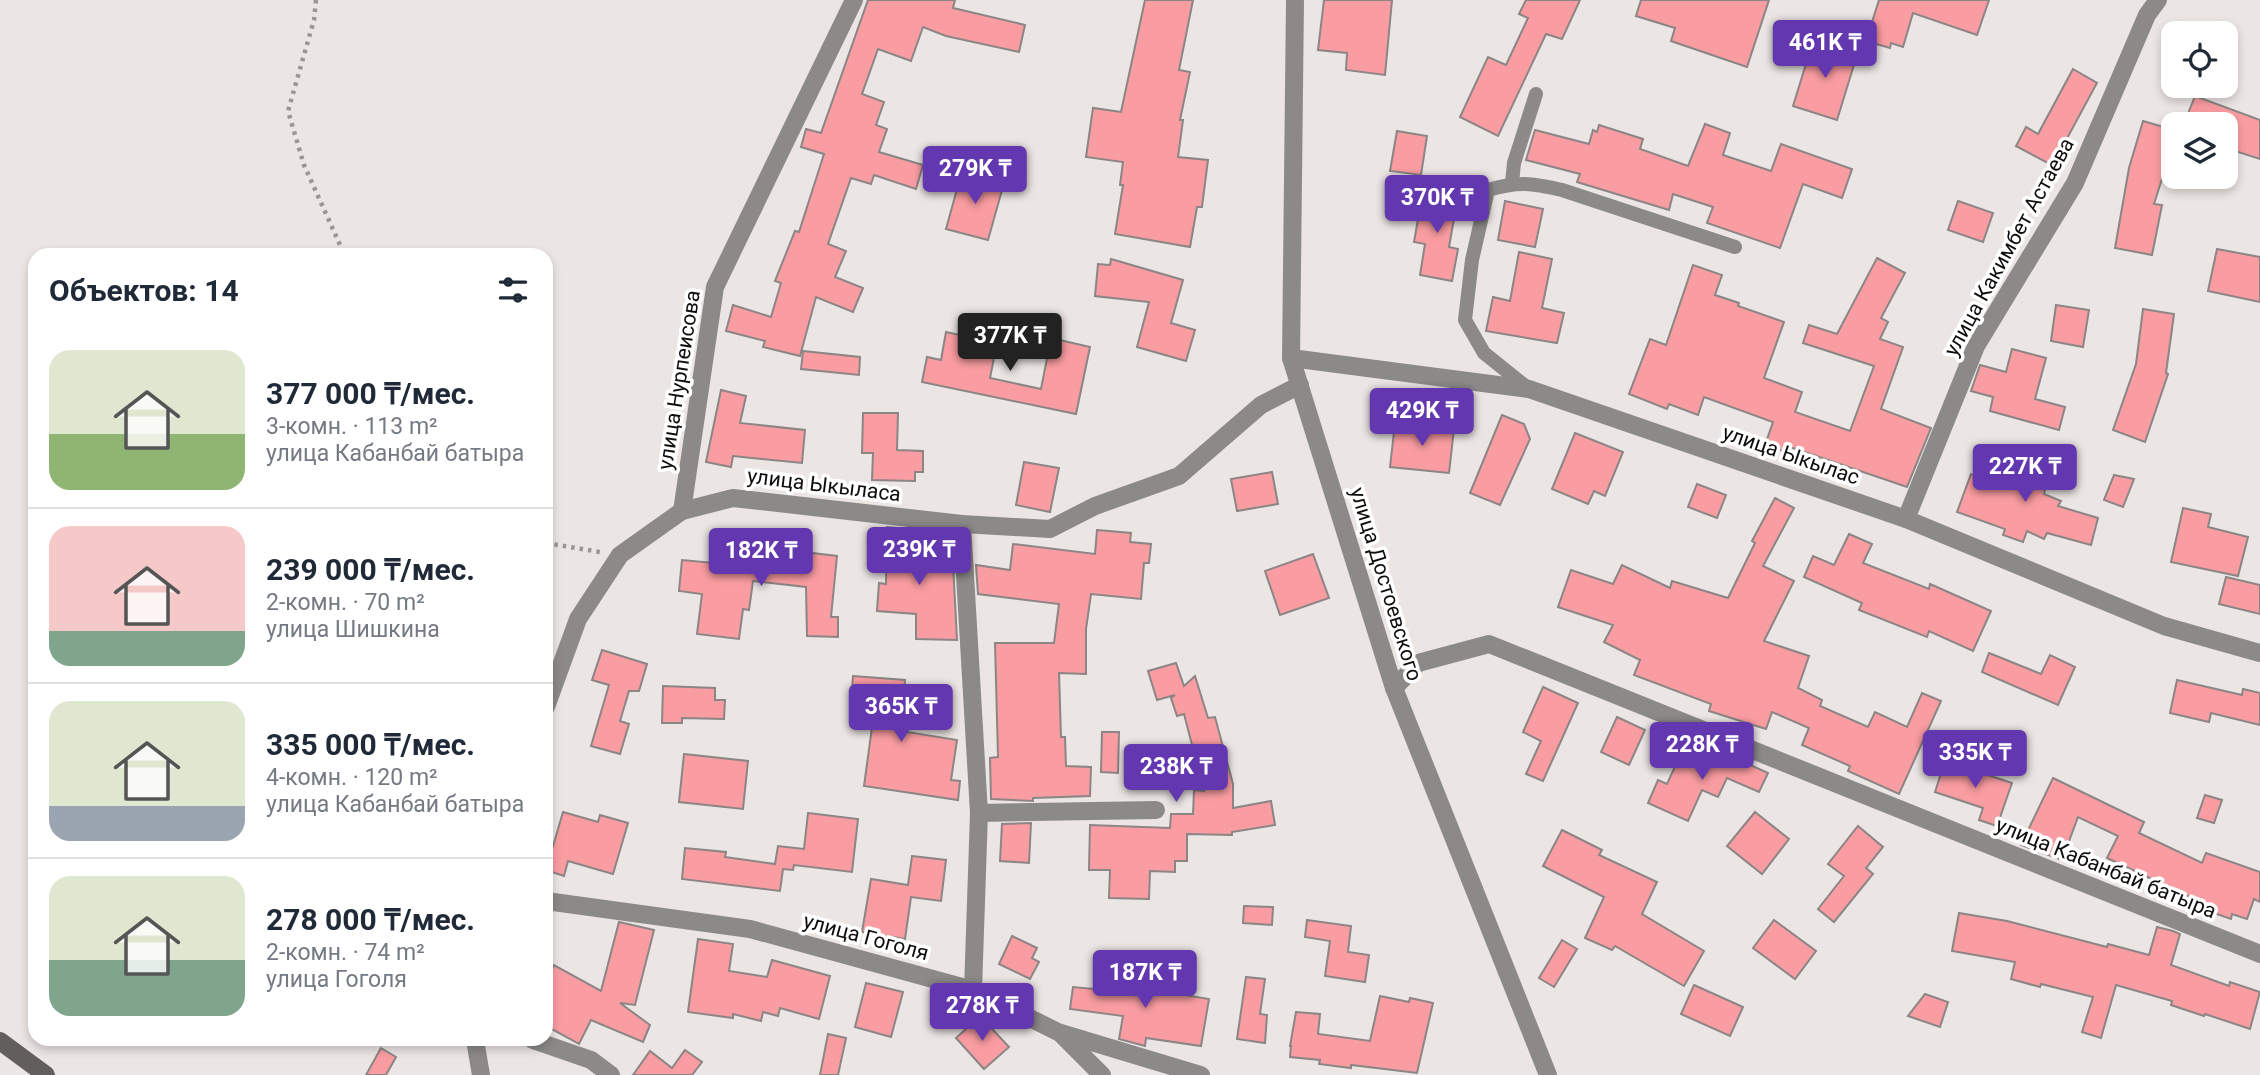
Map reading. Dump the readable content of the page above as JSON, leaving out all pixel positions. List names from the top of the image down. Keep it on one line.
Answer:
{"streets":{"street":["улица Какимбет Астаева","улица Нурпеисова","улица Ыкылас","улица Ыкыласа","улица Достоевского","улица Кабанбай батыра","улица Гоголя"]},"crossings":[["улица Какимбет Астаева","улица Ыкылас"],["улица Нурпеисова","улица Ыкыласа"],["улица Ыкылас","улица Достоевского"],["улица Достоевского","улица Кабанбай батыра"]],"page":{"price":["461K ₸","279K ₸","370K ₸","377K ₸","429K ₸","227K ₸","239K ₸","182K ₸","365K ₸","228K ₸","335K ₸","238K ₸","187K ₸","278K ₸"],"heading":"Объектов: 14","list":[{"name":"377 000 ₸/мес.","note":"3-комн. · 113 m² · улица Кабанбай батыра"},{"name":"239 000 ₸/мес.","note":"2-комн. · 70 m² · улица Шишкина"},{"name":"335 000 ₸/мес.","note":"4-комн. · 120 m² · улица Кабанбай батыра"},{"name":"278 000 ₸/мес.","note":"2-комн. · 74 m² · улица Гоголя"}]}}
